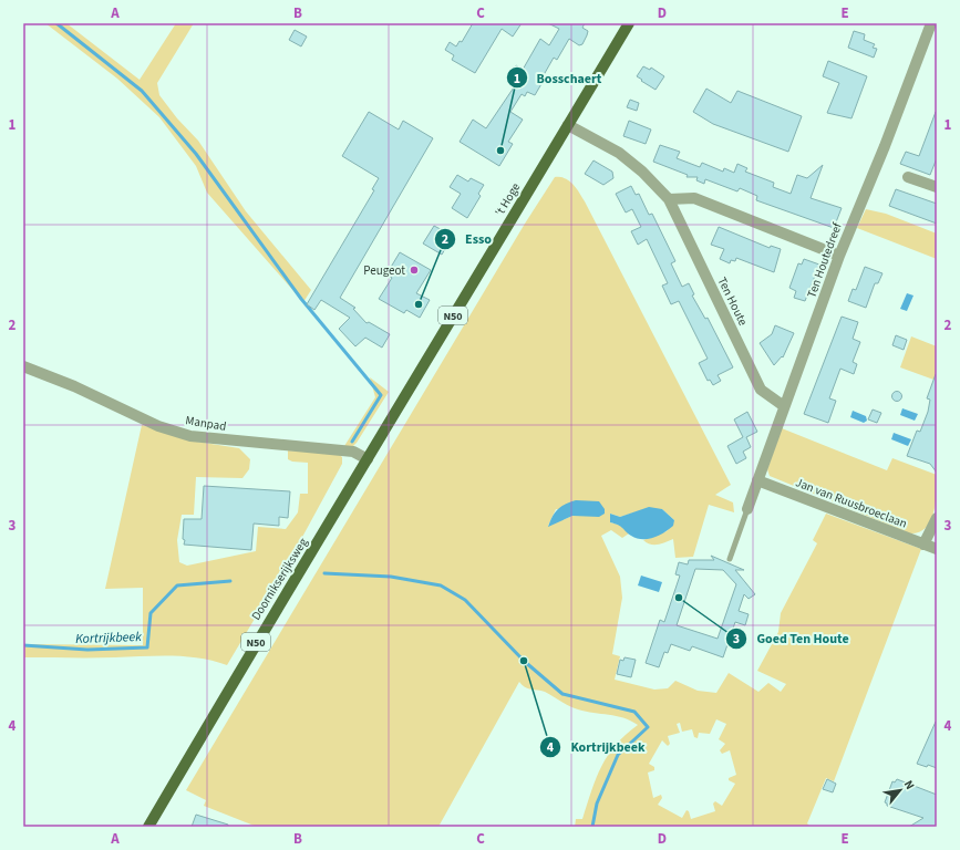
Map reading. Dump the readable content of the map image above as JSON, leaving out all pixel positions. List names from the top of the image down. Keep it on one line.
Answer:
{"streets":{"main road":["'t Hoge","N50","Doornikserijksweg"],"street":["Ten Houtedreef","Ten Houte","Manpad","Jan van Ruusbroeclaan"]},"crossings":[["'t Hoge","Ten Houte"],["'t Hoge","Manpad"],["'t Hoge","Doornikserijksweg"],["Ten Houtedreef","Ten Houte"],["Ten Houtedreef","Jan van Ruusbroeclaan"],["Manpad","Doornikserijksweg"]],"water":["Kortrijkbeek"],"places":["Bosschaert","Peugeot","Esso","Goed Ten Houte","Kortrijkbeek"],"north":"top right","grid":{"columns":["A","B","C","D","E"],"rows":["1","2","3","4"]}}
